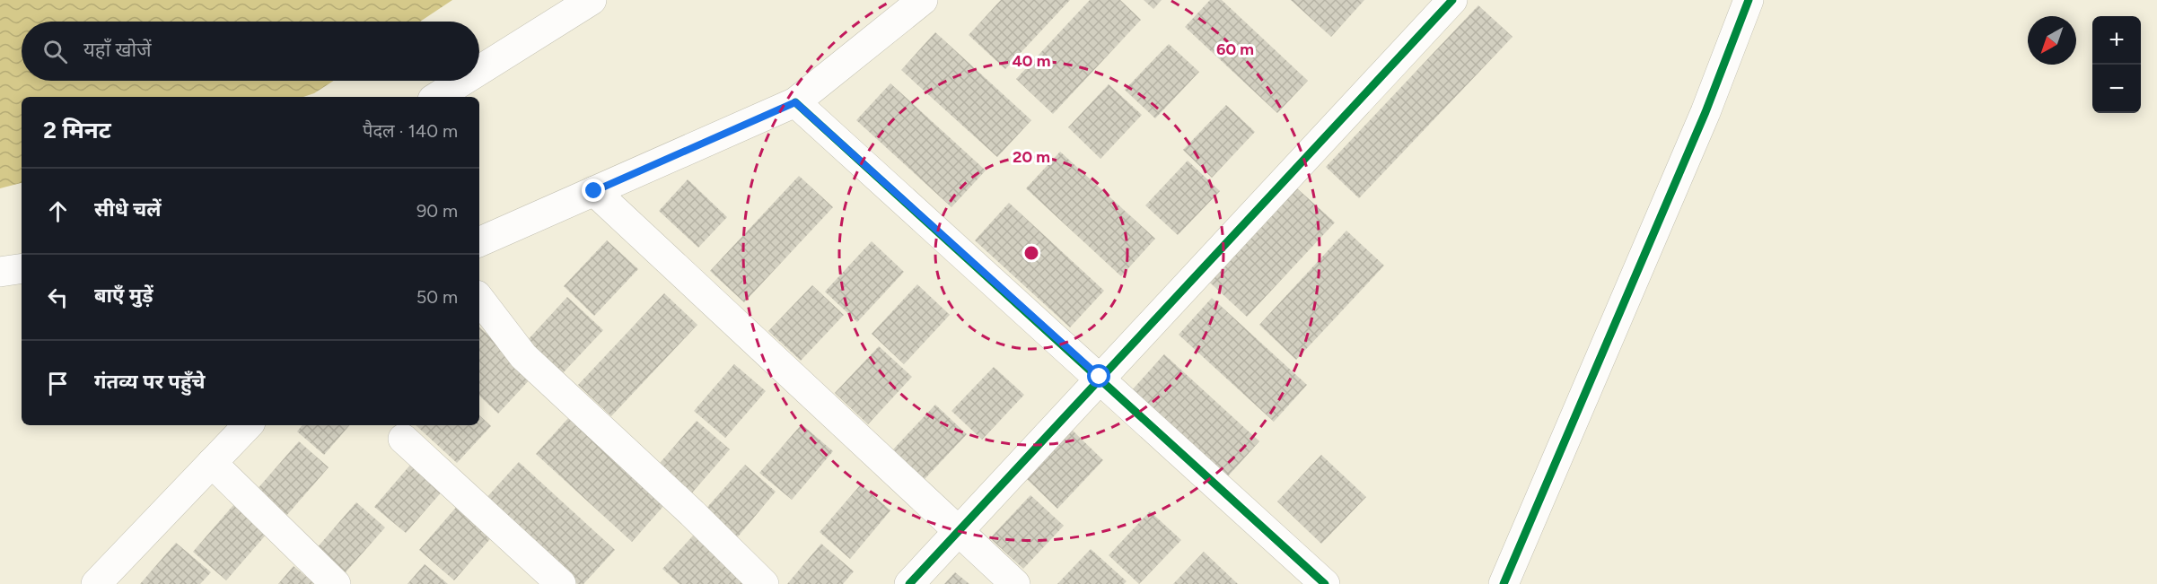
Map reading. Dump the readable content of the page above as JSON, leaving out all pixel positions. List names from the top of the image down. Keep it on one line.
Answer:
{"north":"bottom left","page":{"map_buttons":["+","−"],"search":"यहाँ खोजें","heading":["2 मिनट","पैदल · 140 m"],"list":[["सीधे चलें","90 m"],["बाएँ मुड़ें","50 m"],"गंतव्य पर पहुँचे"]},"rings":["60 m","40 m","20 m"]}
